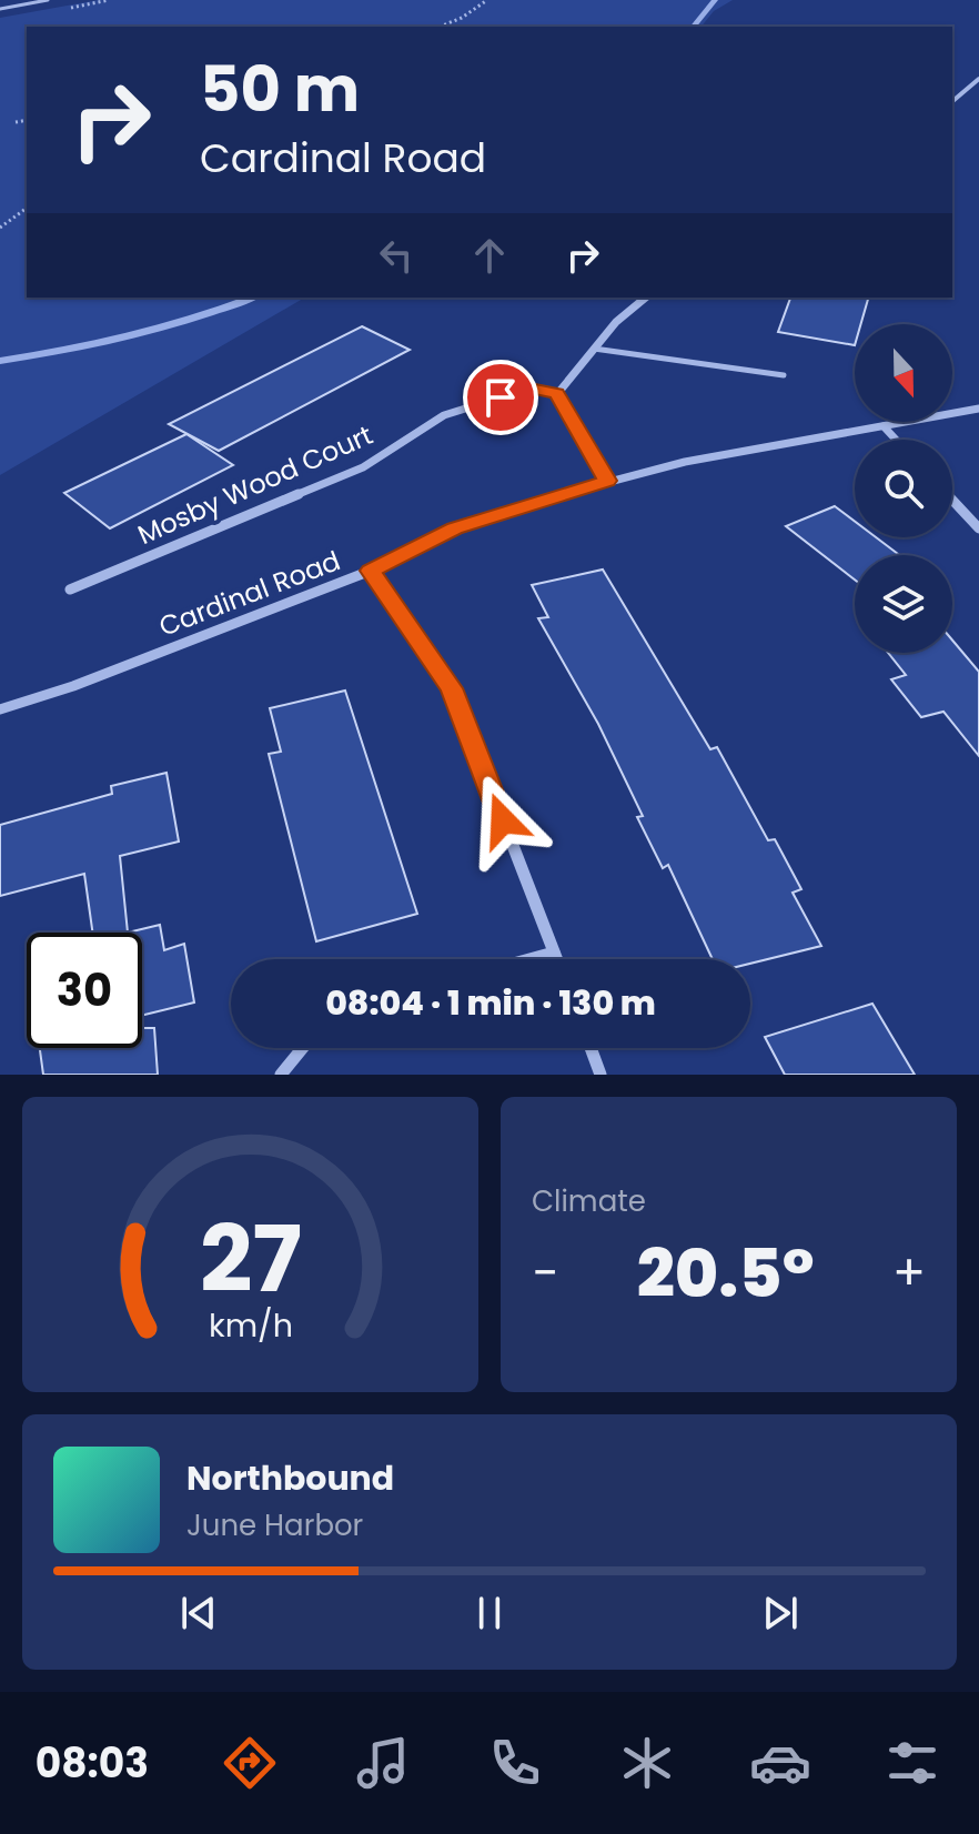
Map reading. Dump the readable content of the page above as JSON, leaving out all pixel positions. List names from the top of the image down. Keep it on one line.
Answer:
{"streets":{"street":["Mosby Wood Court","Cardinal Road"]},"north":"bottom","page":{"turn":["50 m","Cardinal Road"],"limit":"30","trip":"08:04 · 1 min · 130 m","tile":"Climate","heat":["−","20.5°","+"],"song":["Northbound","June Harbor"],"tabs":"08:03","gauge":["27","km/h"]}}
